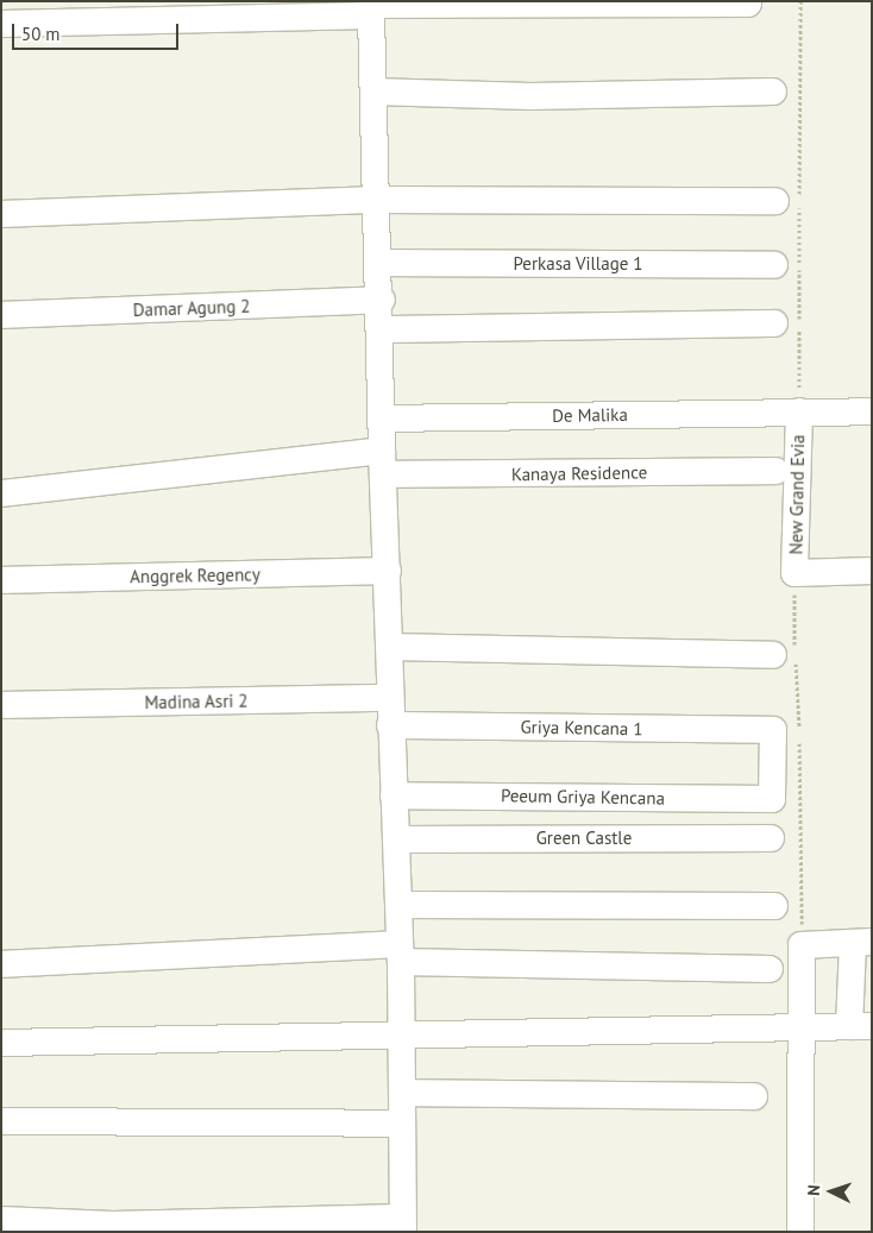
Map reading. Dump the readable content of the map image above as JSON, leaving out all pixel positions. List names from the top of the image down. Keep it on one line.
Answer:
{"streets":{"street":["Perkasa Village 1","Damar Agung 2","De Malika","Kanaya Residence","New Grand Evia","Anggrek Regency","Madina Asri 2","Griya Kencana 1","Peeum Griya Kencana","Green Castle"]},"crossings":[["De Malika","New Grand Evia"],["Griya Kencana 1","Peeum Griya Kencana"]],"scale_bar":"50 m","north":"left"}
